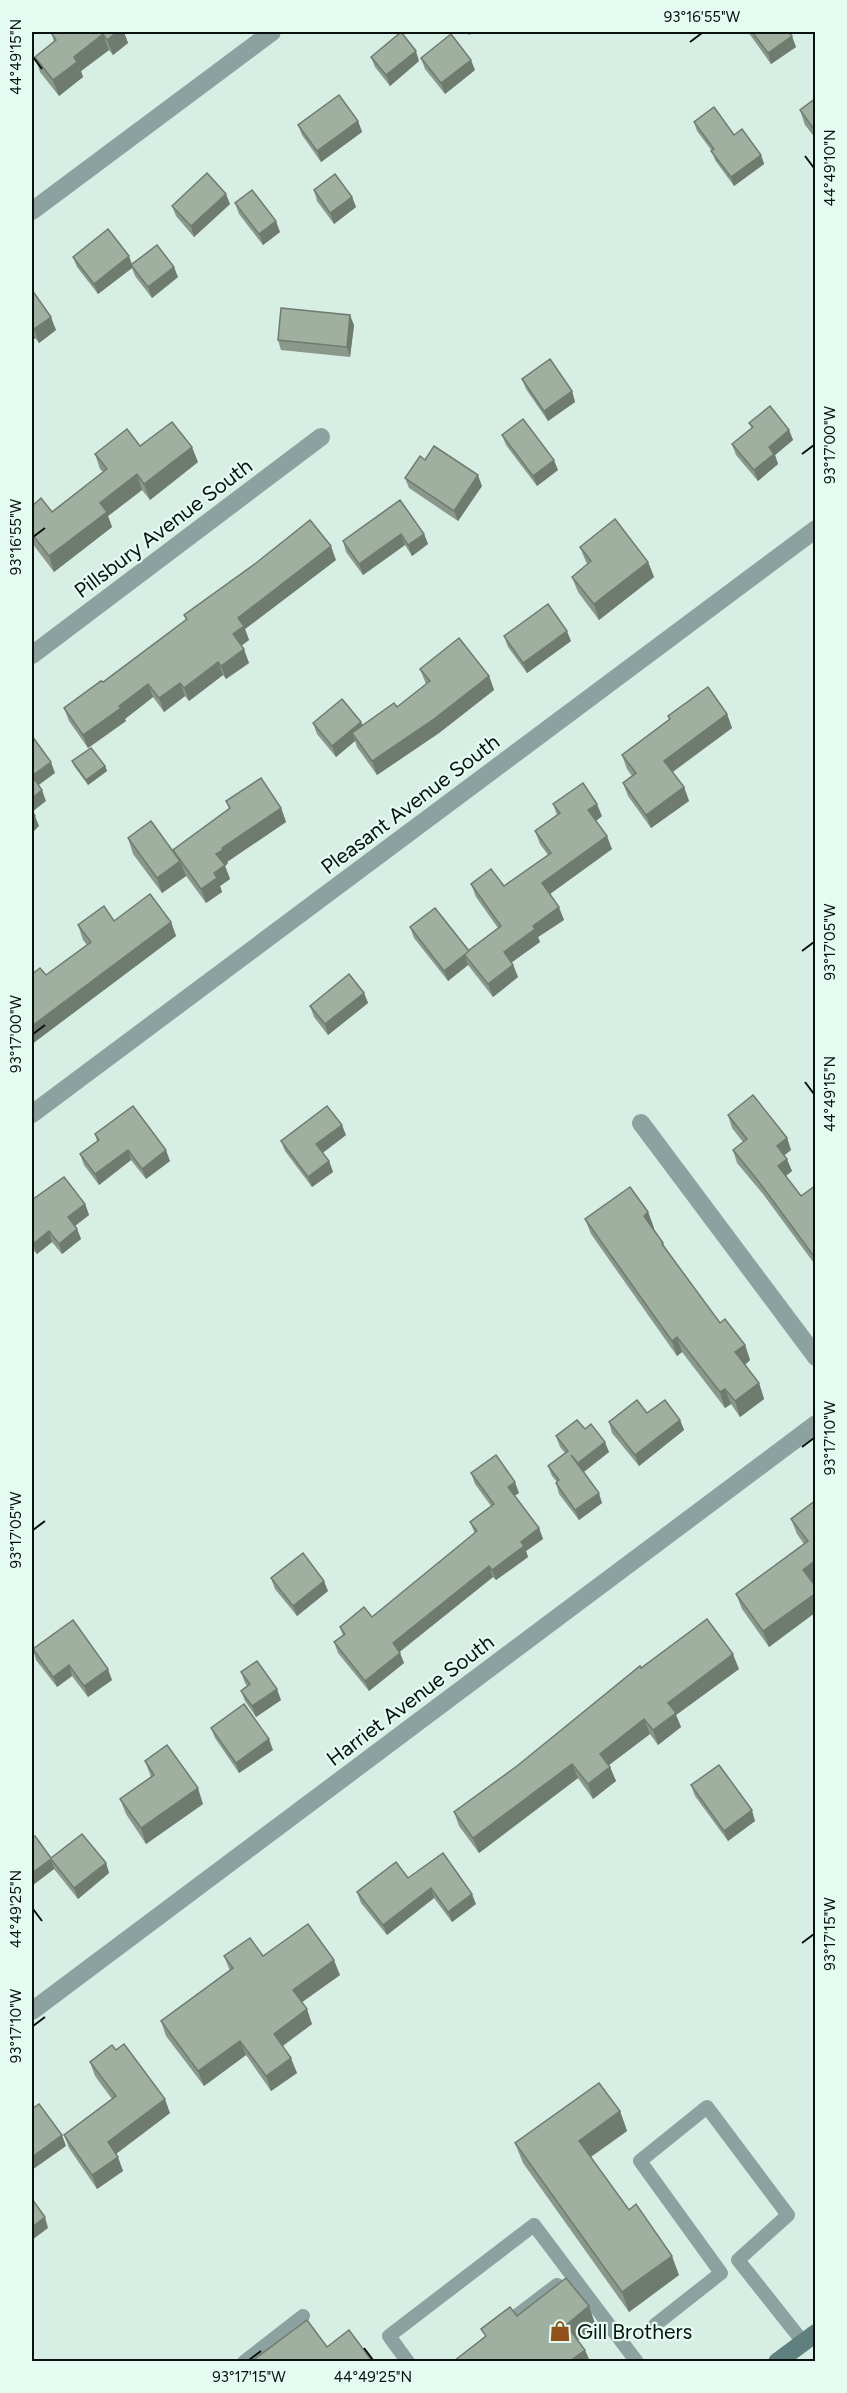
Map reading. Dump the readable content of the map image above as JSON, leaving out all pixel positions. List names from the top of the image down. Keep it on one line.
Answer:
{"streets":{"street":["Pillsbury Avenue South","Pleasant Avenue South","Harriet Avenue South"]},"places":{"shop":["Gill Brothers"]},"coordinates":["93°16'55\"W","44°49'15\"N","44°49'10\"N","93°17'00\"W","93°17'05\"W","93°17'10\"W","44°49'25\"N","93°17'15\"W"]}
